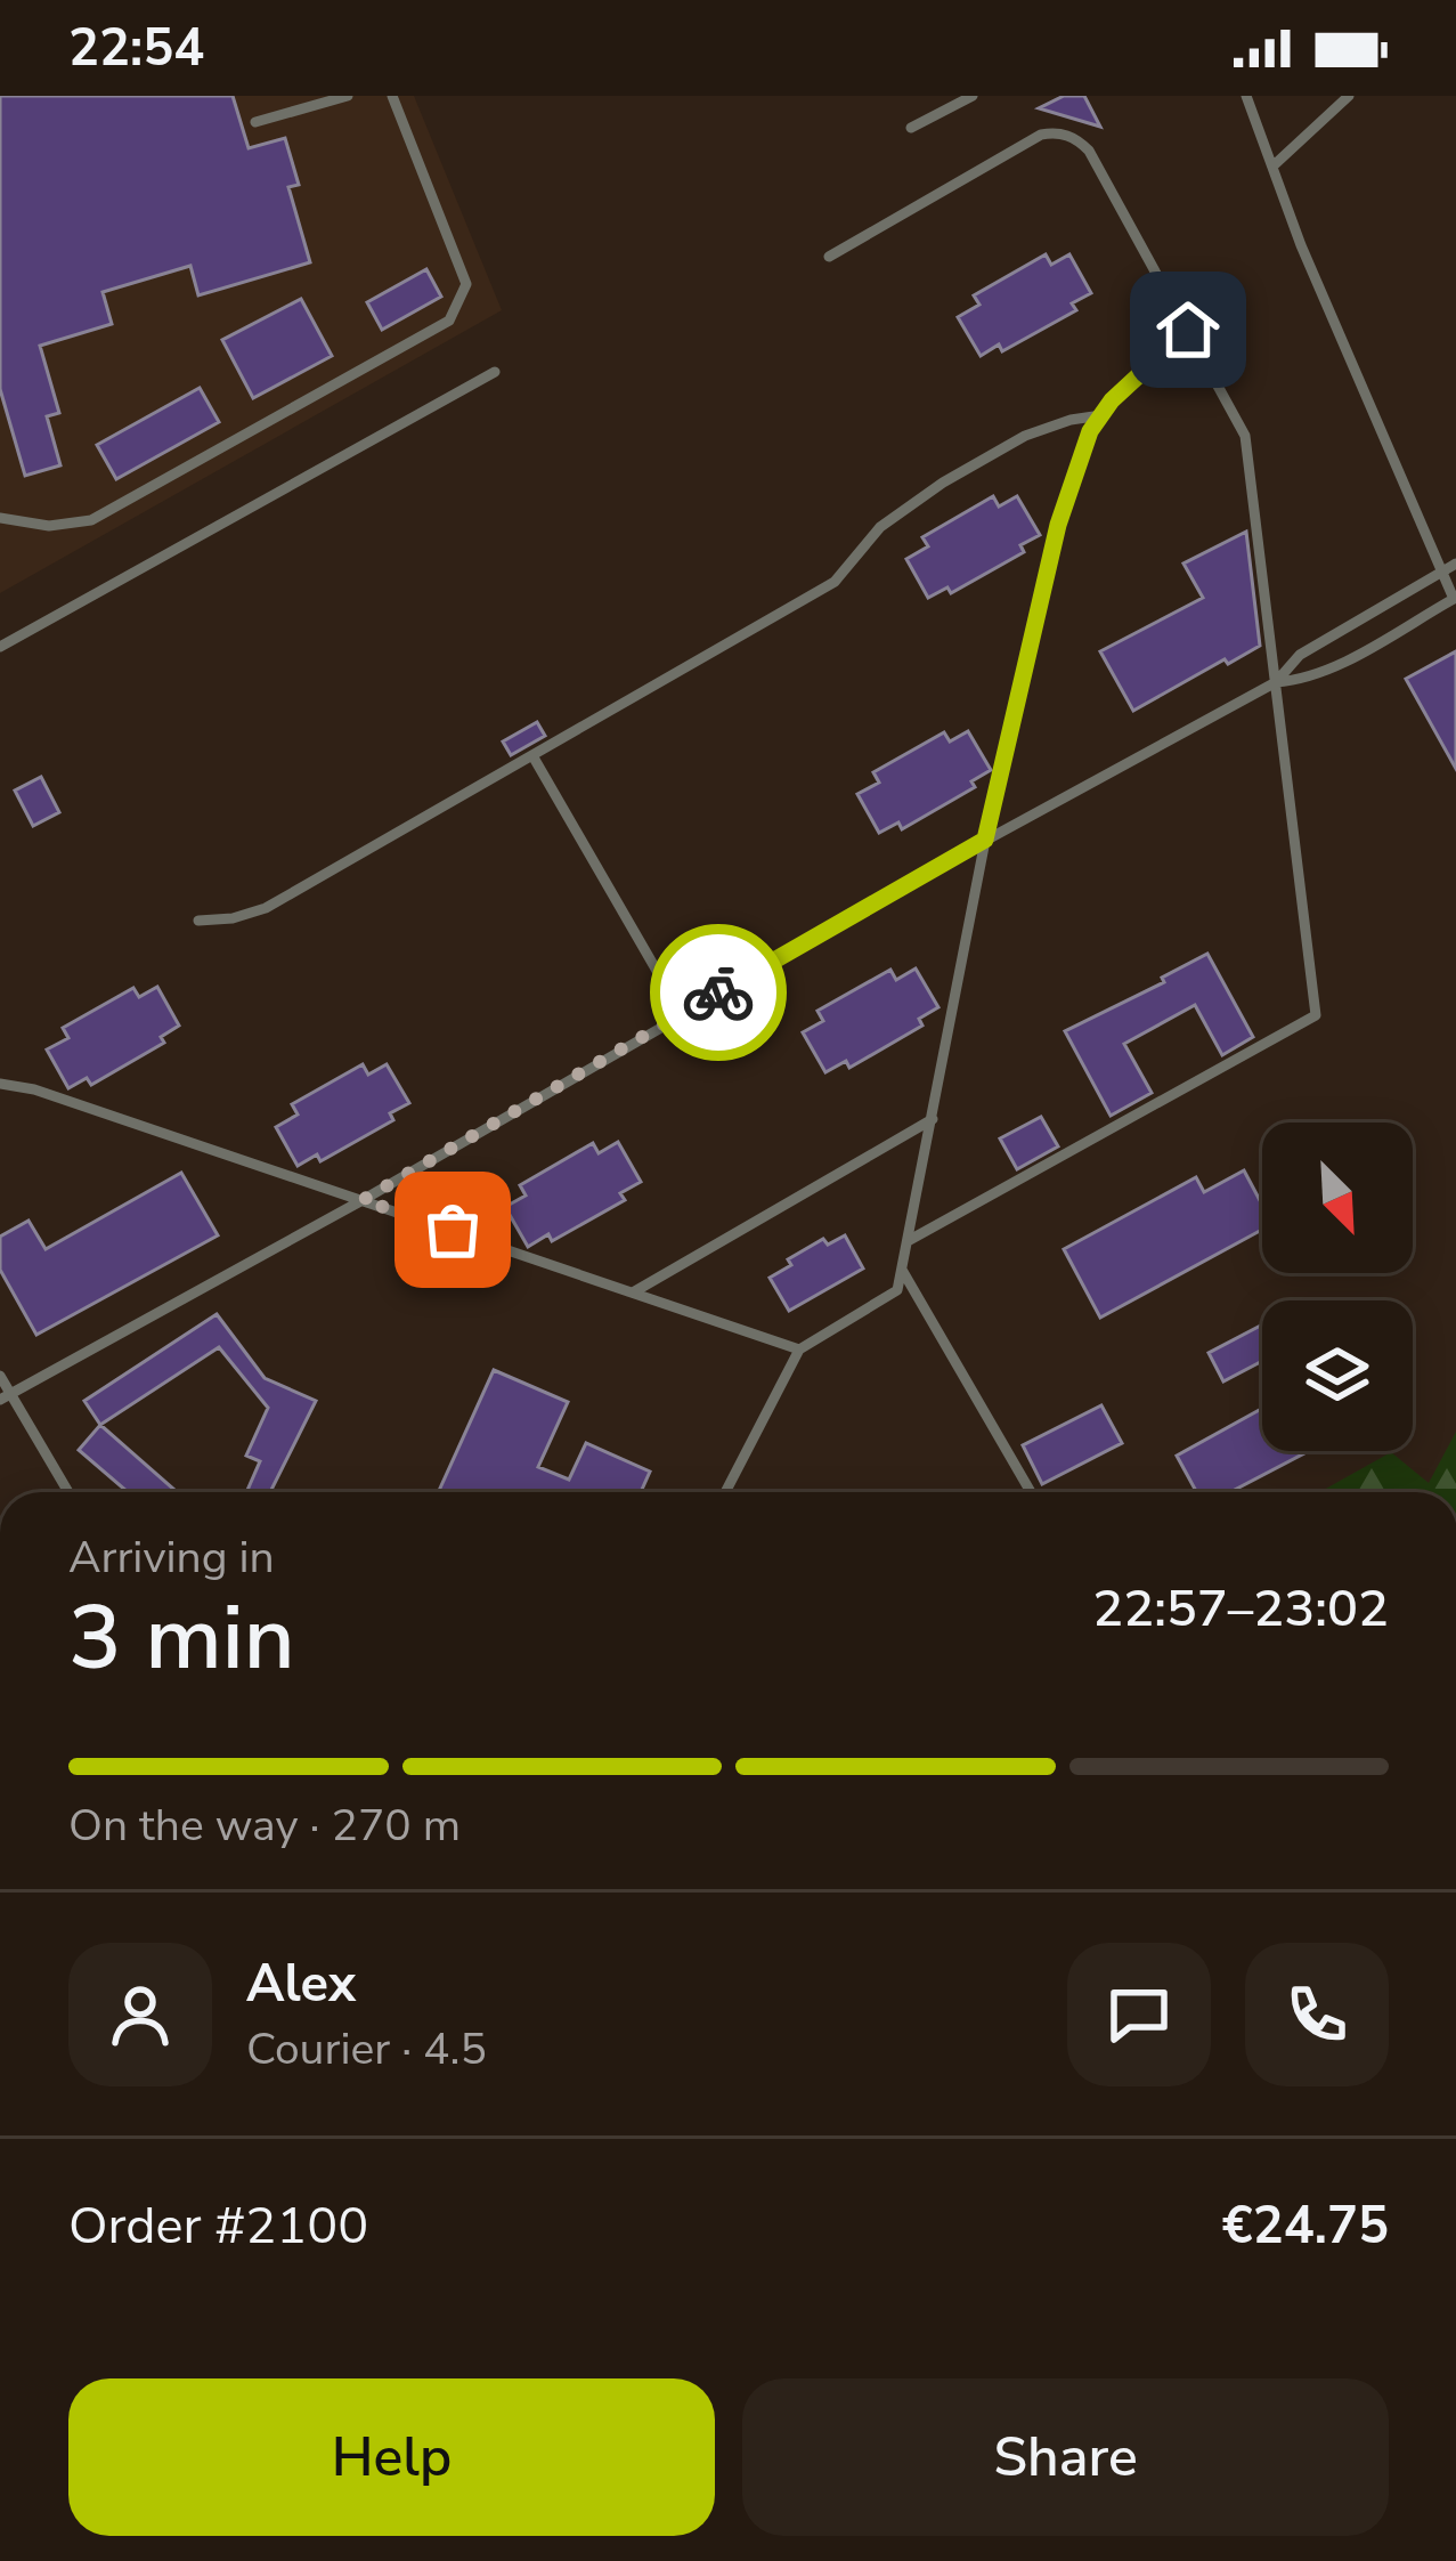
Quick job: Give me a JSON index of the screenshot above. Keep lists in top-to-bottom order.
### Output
{
  "north": "bottom right",
  "page": {
    "status": "22:54",
    "heading": ["3 min", "Arriving in", "22:57–23:02"],
    "panel": [
      "Alex",
      "Courier · 4.5",
      "Order #2100",
      "€24.75"
    ],
    "bar": "On the way · 270 m",
    "buttons": ["Help", "Share"]
  }
}
